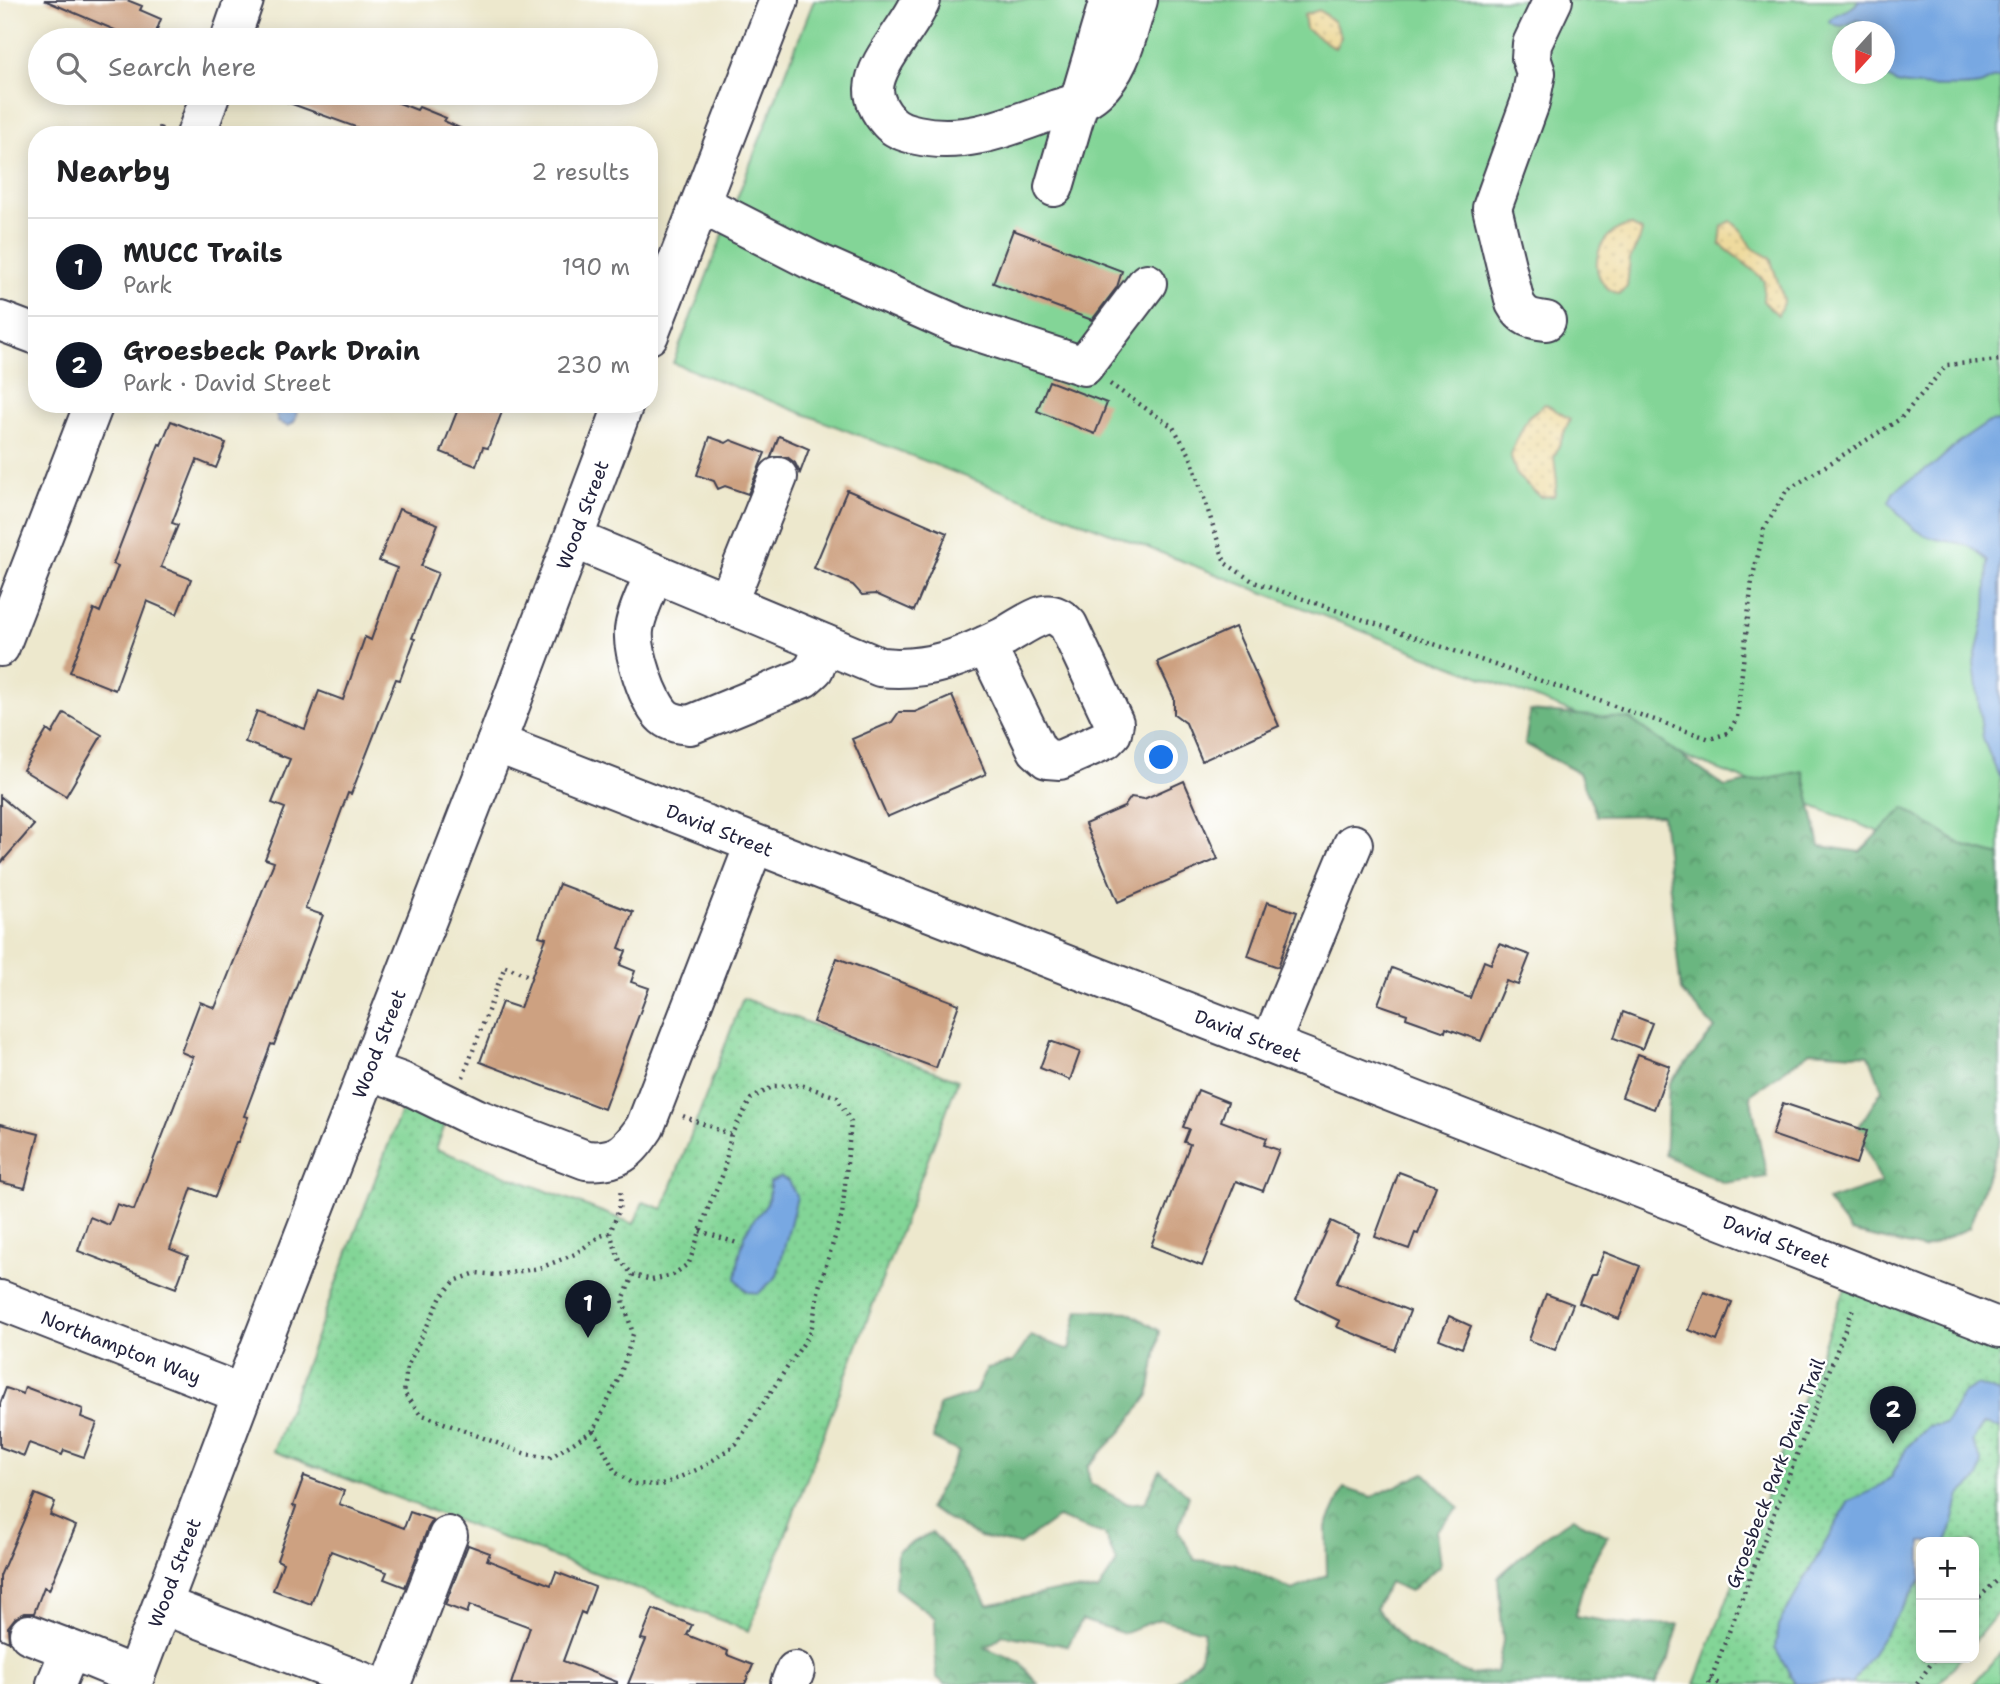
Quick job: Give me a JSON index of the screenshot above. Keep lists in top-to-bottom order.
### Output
{
  "streets": {
    "street": ["Wood Street", "David Street", "Northampton Way"],
    "path": ["Groesbeck Park Drain Trail"]
  },
  "crossings": [
    ["Wood Street", "David Street"],
    ["Wood Street", "Northampton Way"],
    ["David Street", "Groesbeck Park Drain Trail"]
  ],
  "north": "bottom",
  "page": {
    "search": "Search here",
    "heading": ["Nearby", "2 results"],
    "list": [
      {
        "mark": "1",
        "name": "MUCC Trails",
        "note": "Park",
        "value": "190 m"
      },
      {
        "mark": "2",
        "name": "Groesbeck Park Drain",
        "note": "Park · David Street",
        "value": "230 m"
      }
    ],
    "pins": ["1", "2"],
    "map_buttons": ["+", "−"]
  }
}
